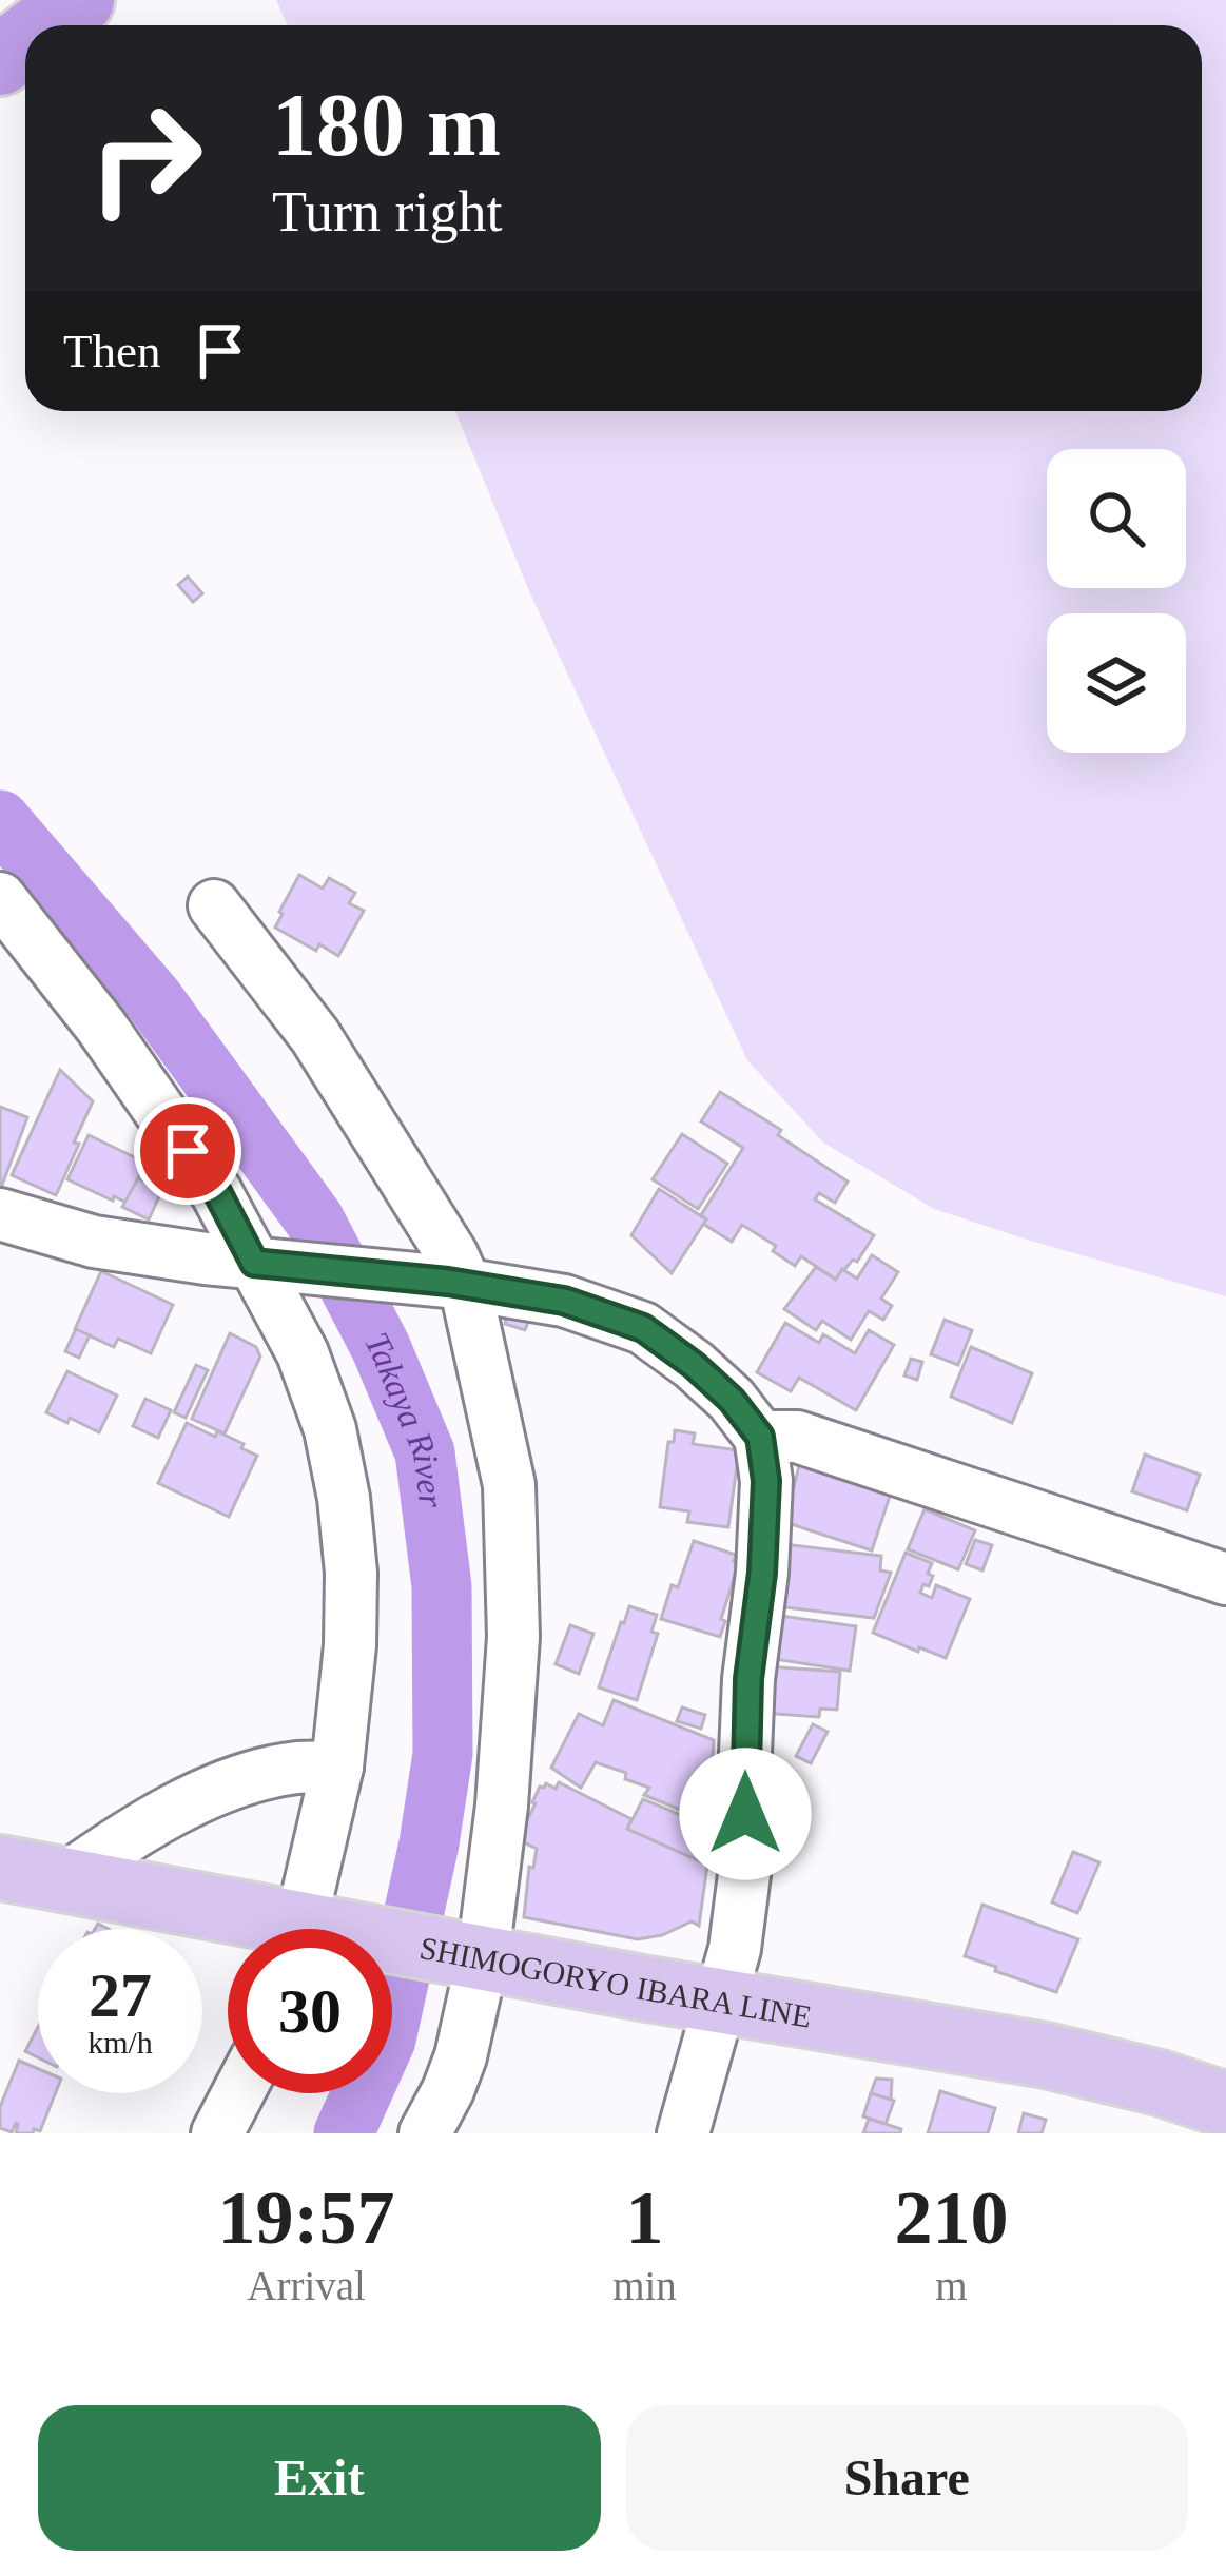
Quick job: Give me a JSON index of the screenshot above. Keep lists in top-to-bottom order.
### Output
{
  "streets": {
    "main road": ["SHIMOGORYO IBARA LINE"]
  },
  "water": ["Takaya River"],
  "page": {
    "turn": ["180 m", "Turn right"],
    "then": "Then",
    "speed": "27 km/h",
    "limit": "30",
    "eta": [
      "19:57",
      "Arrival",
      "1",
      "min",
      "210",
      "m"
    ],
    "buttons": ["Exit", "Share"]
  }
}
